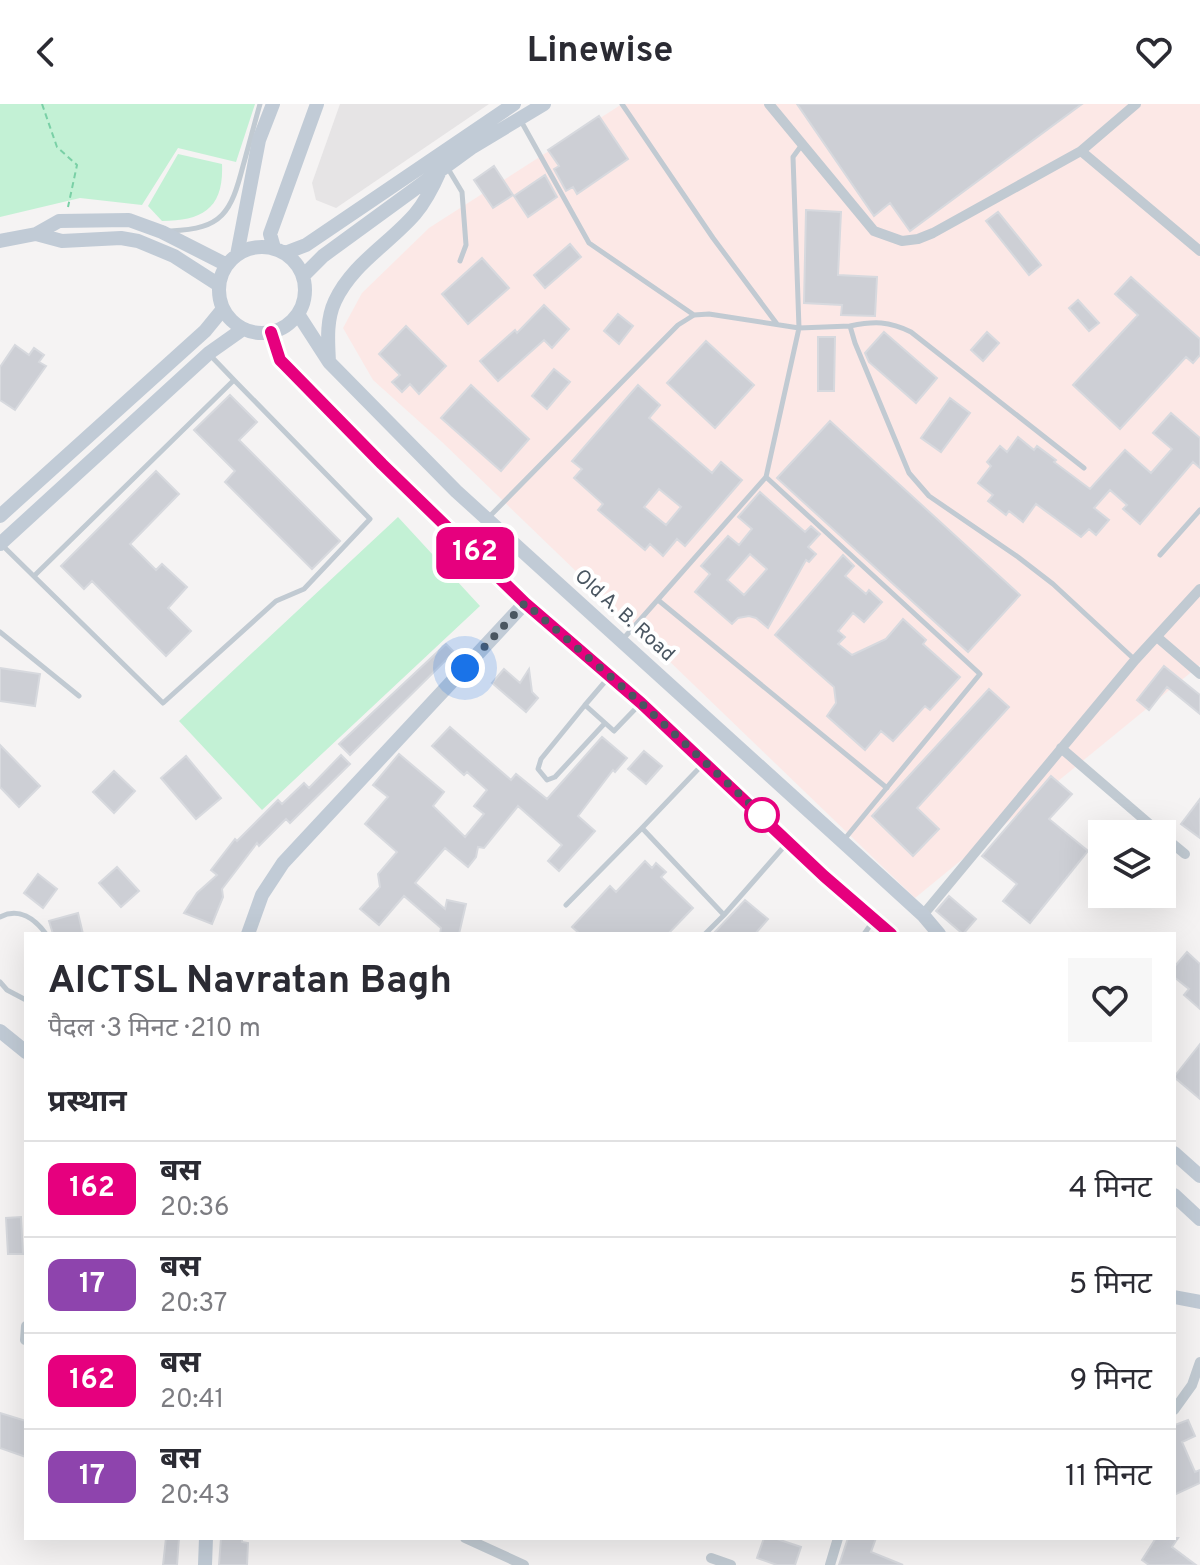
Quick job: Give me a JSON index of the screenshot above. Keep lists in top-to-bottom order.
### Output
{
  "streets": {
    "main road": ["Old A. B. Road"]
  },
  "lines": ["bus line 162"],
  "page": {
    "header": "Linewise",
    "on_map": "162",
    "heading": [
      ["AICTSL Navratan Bagh", "पैदल · 3 मिनट · 210 m"],
      "प्रस्थान"
    ],
    "list": [
      {
        "mark": "162",
        "name": "बस",
        "note": "20:36",
        "value": "4 मिनट"
      },
      {
        "mark": "17",
        "name": "बस",
        "note": "20:37",
        "value": "5 मिनट"
      },
      {
        "mark": "162",
        "name": "बस",
        "note": "20:41",
        "value": "9 मिनट"
      },
      {
        "mark": "17",
        "name": "बस",
        "note": "20:43",
        "value": "11 मिनट"
      }
    ]
  }
}
